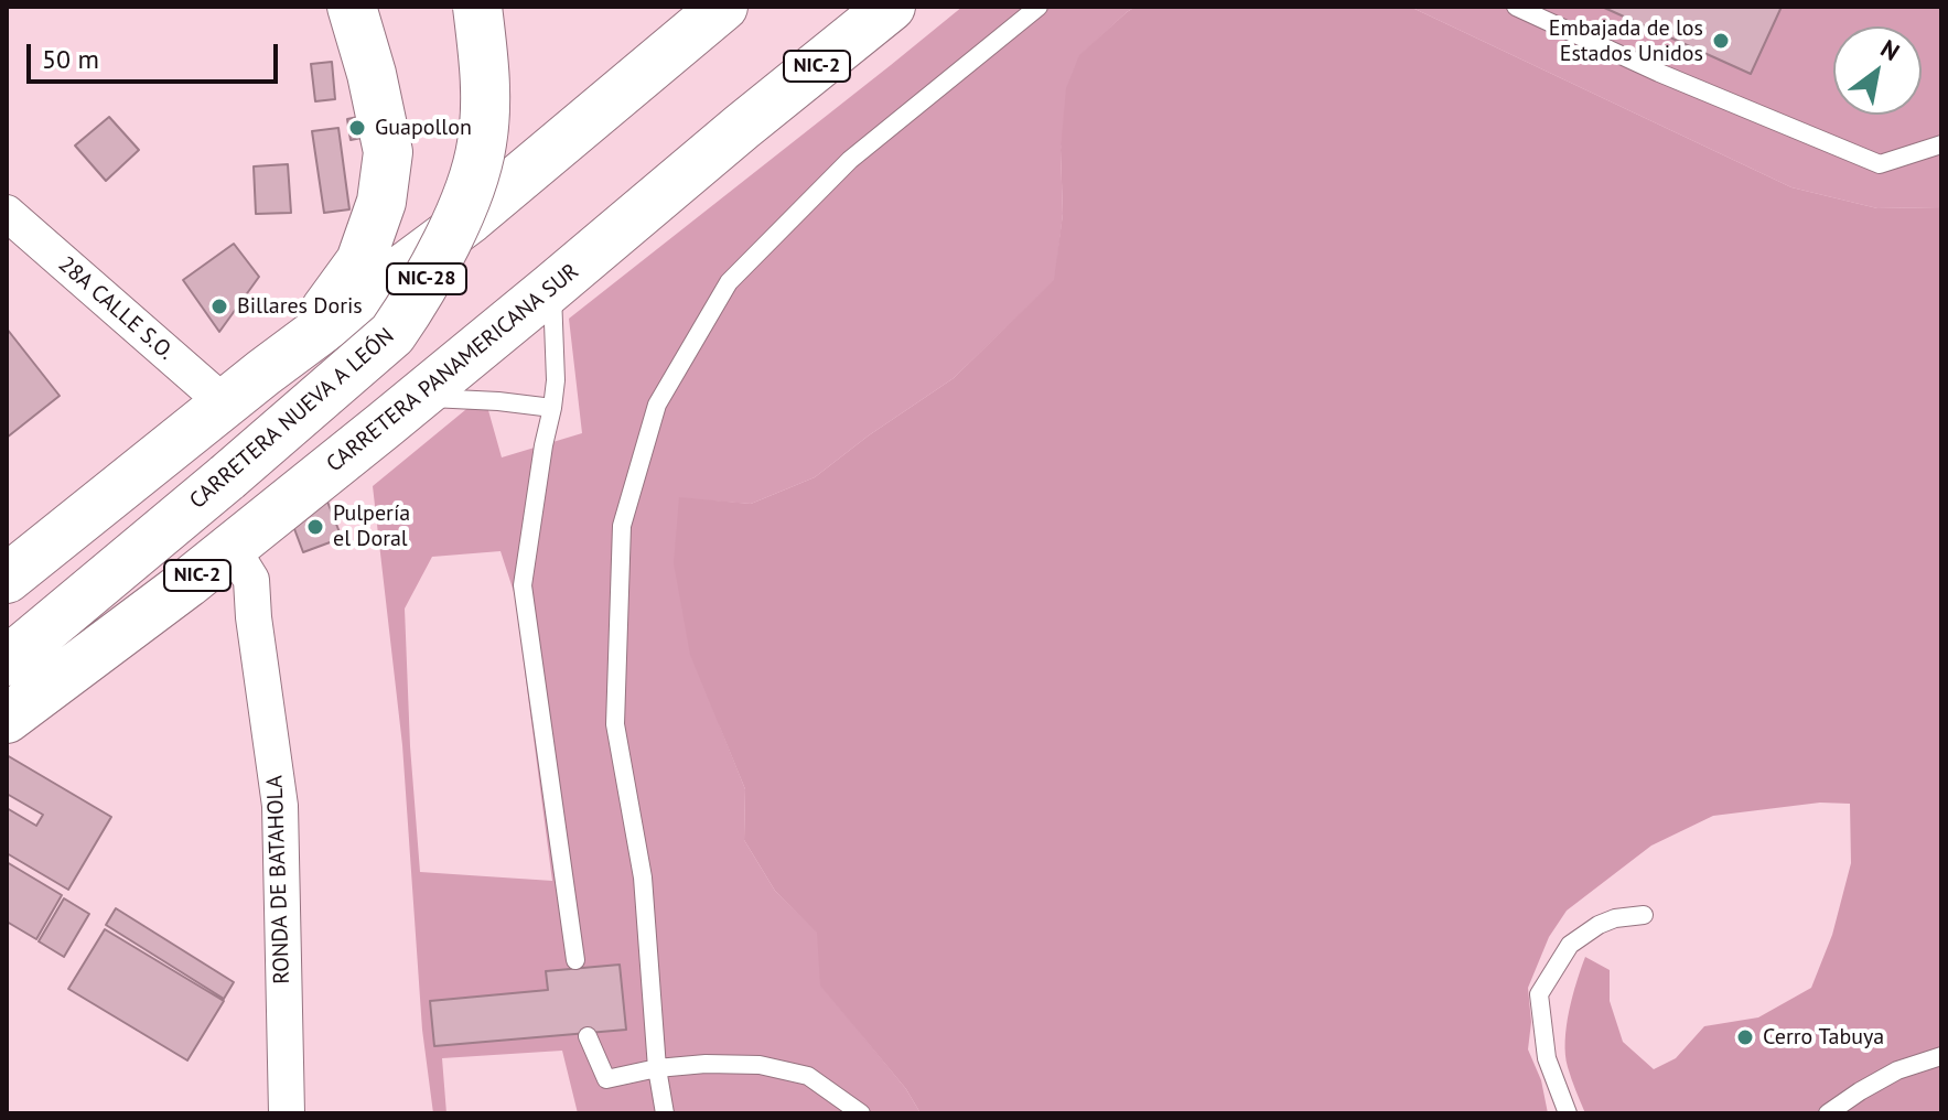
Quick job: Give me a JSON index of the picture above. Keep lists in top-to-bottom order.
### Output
{
  "streets": {
    "highway": [
      "NIC-2",
      "NIC-28",
      "CARRETERA PANAMERICANA SUR",
      "CARRETERA NUEVA A LEÓN"
    ],
    "street": ["28A CALLE S.O.", "RONDA DE BATAHOLA"]
  },
  "crossings": [
    ["CARRETERA PANAMERICANA SUR", "RONDA DE BATAHOLA"]
  ],
  "places": [
    "Embajada de los Estados Unidos",
    "Guapollon",
    "Billares Doris",
    "Pulpería el Doral",
    "Cerro Tabuya"
  ],
  "scale_bar": "50 m",
  "north": "top right"
}
